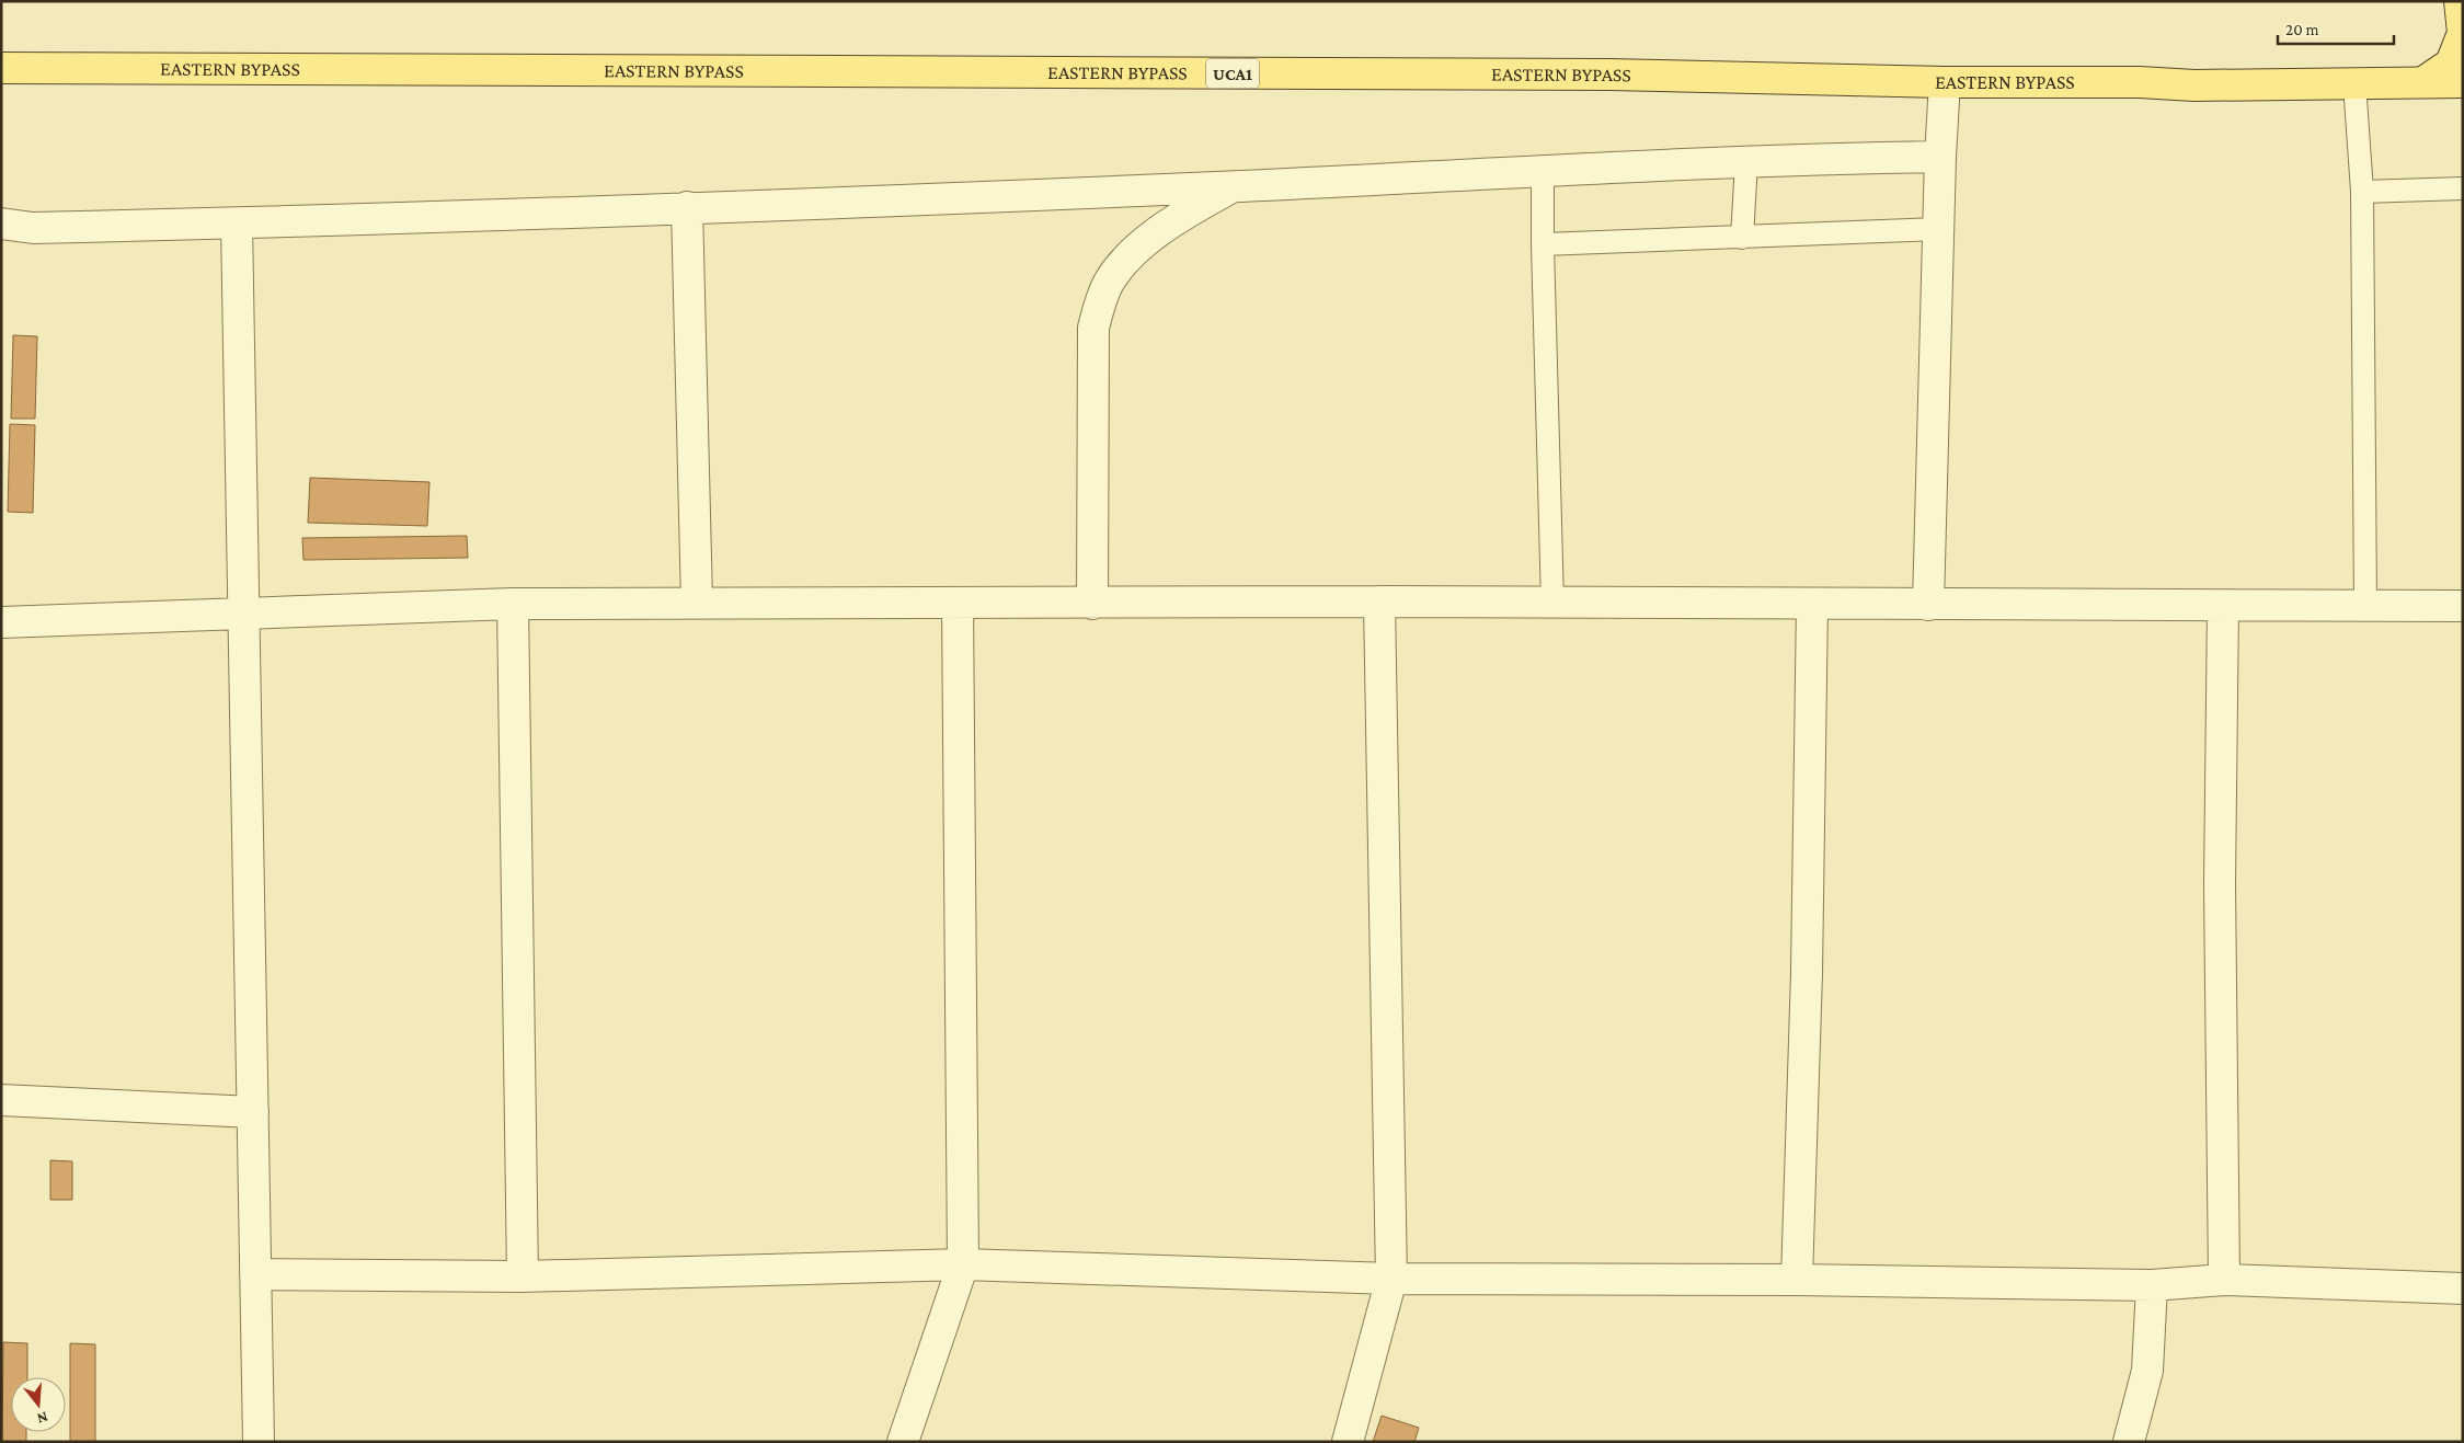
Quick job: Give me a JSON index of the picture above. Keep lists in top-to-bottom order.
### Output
{
  "streets": {
    "main road": ["EASTERN BYPASS", "UCA1"]
  },
  "scale_bar": "20 m",
  "north": "bottom"
}
